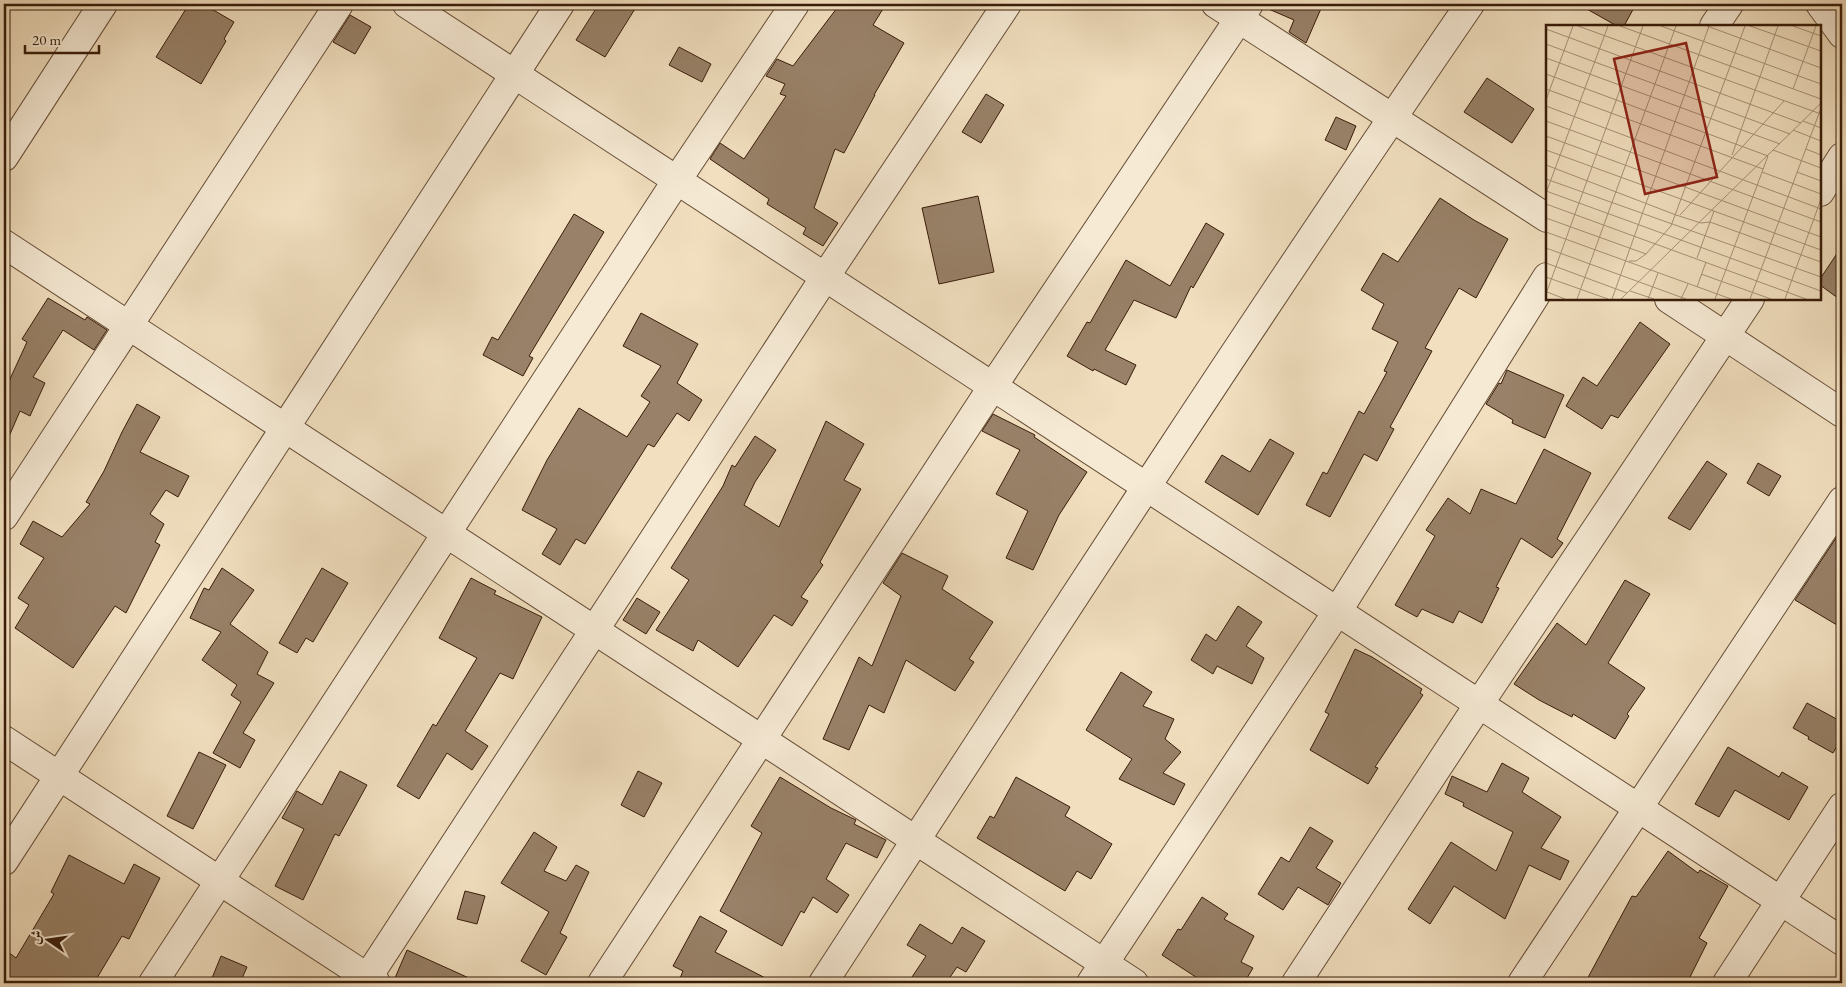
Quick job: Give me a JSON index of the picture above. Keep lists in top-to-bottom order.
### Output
{
  "scale_bar": "20 m",
  "north": "left"
}
